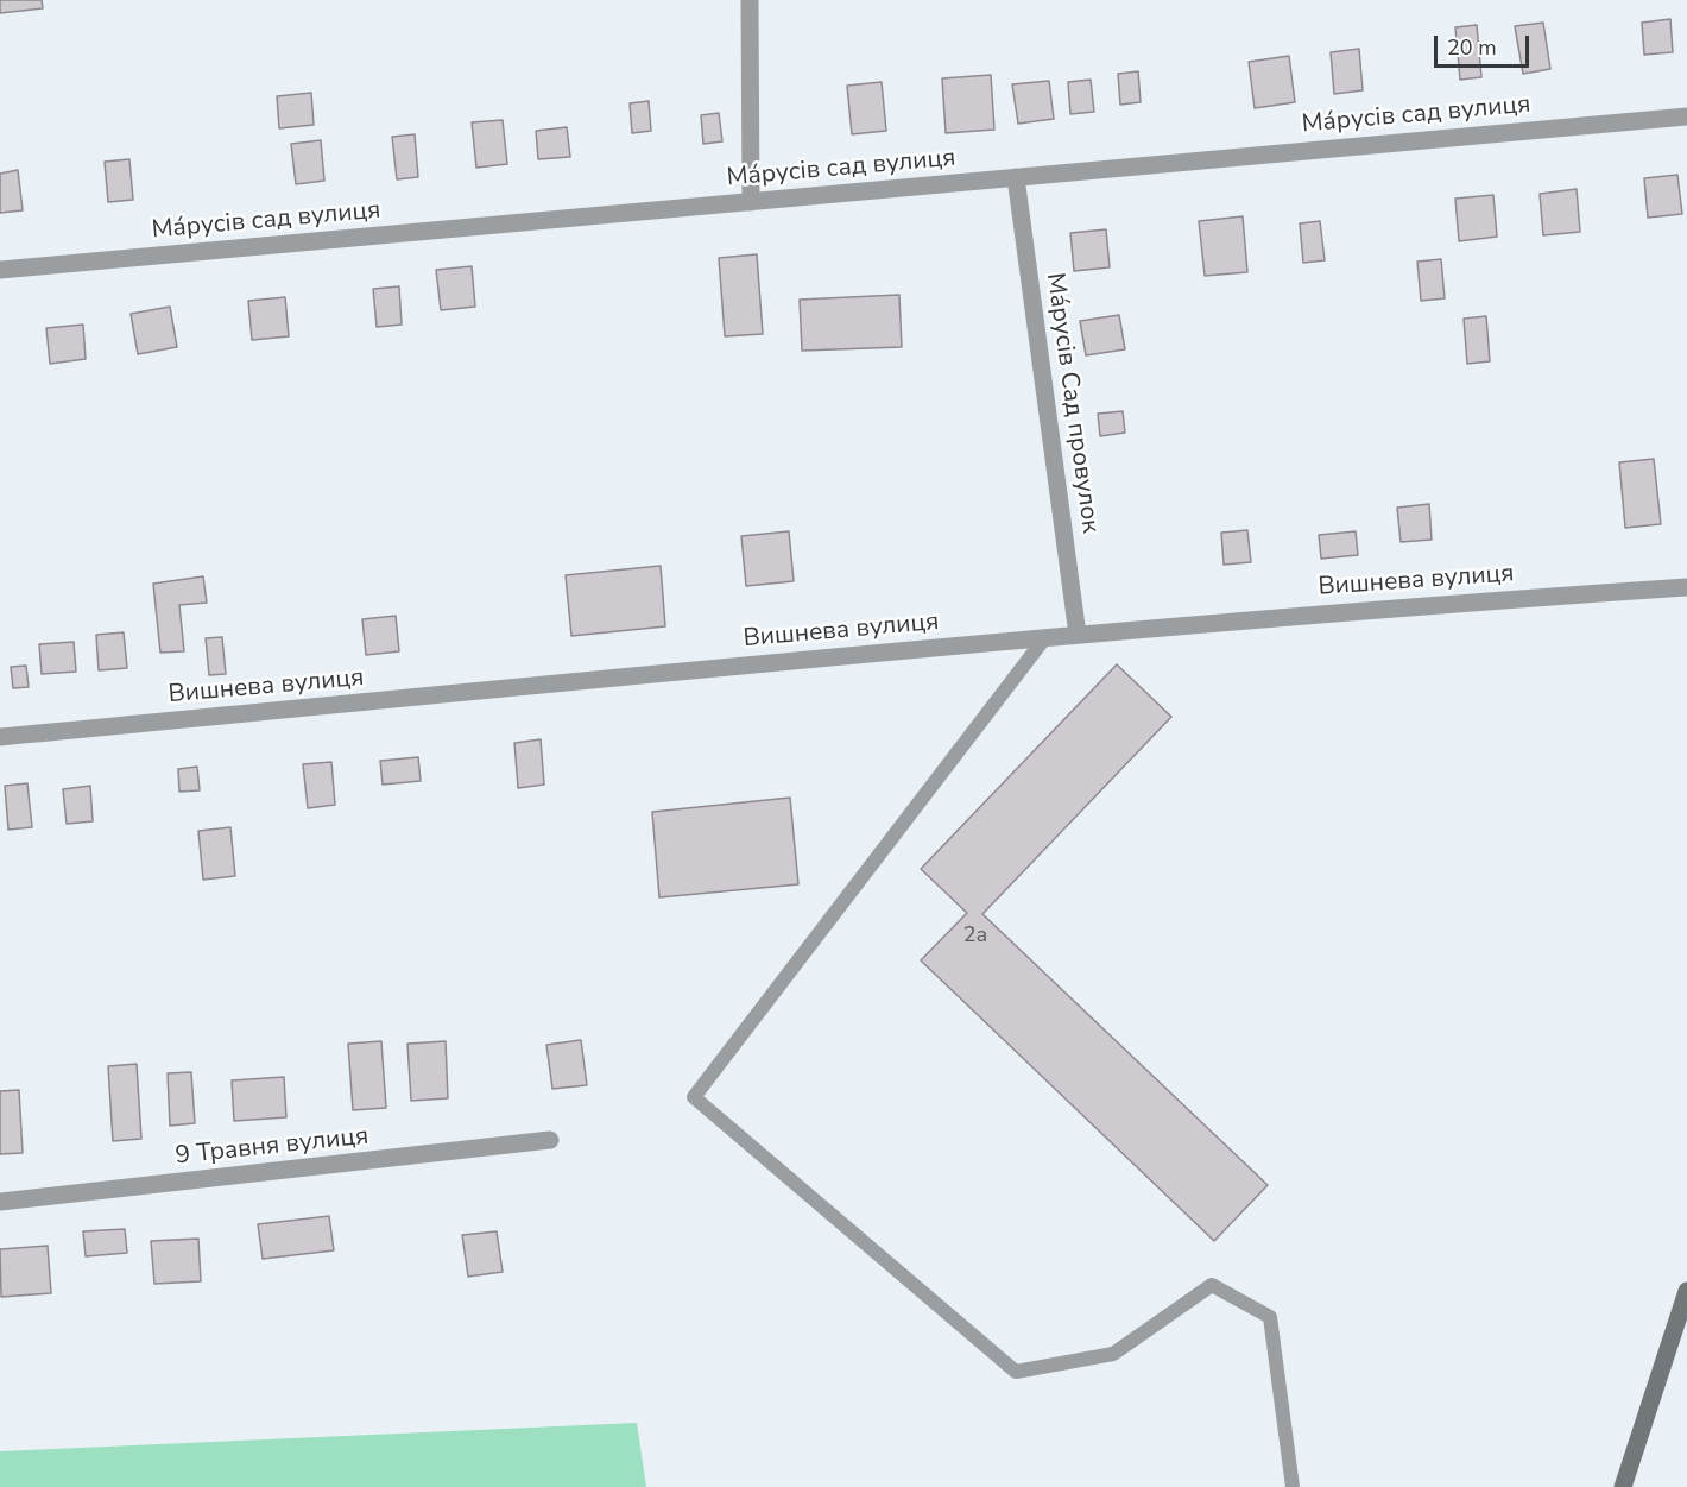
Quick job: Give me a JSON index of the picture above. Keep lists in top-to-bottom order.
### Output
{
  "streets": {
    "street": [
      "Мáрусів сад вулиця",
      "Мáрусів Сад провулок",
      "Вишнева вулиця",
      "9 Травня вулиця"
    ]
  },
  "crossings": [
    ["Мáрусів сад вулиця", "Мáрусів Сад провулок"],
    ["Мáрусів Сад провулок", "Вишнева вулиця"]
  ],
  "house_numbers": ["2а"],
  "scale_bar": "20 m"
}
